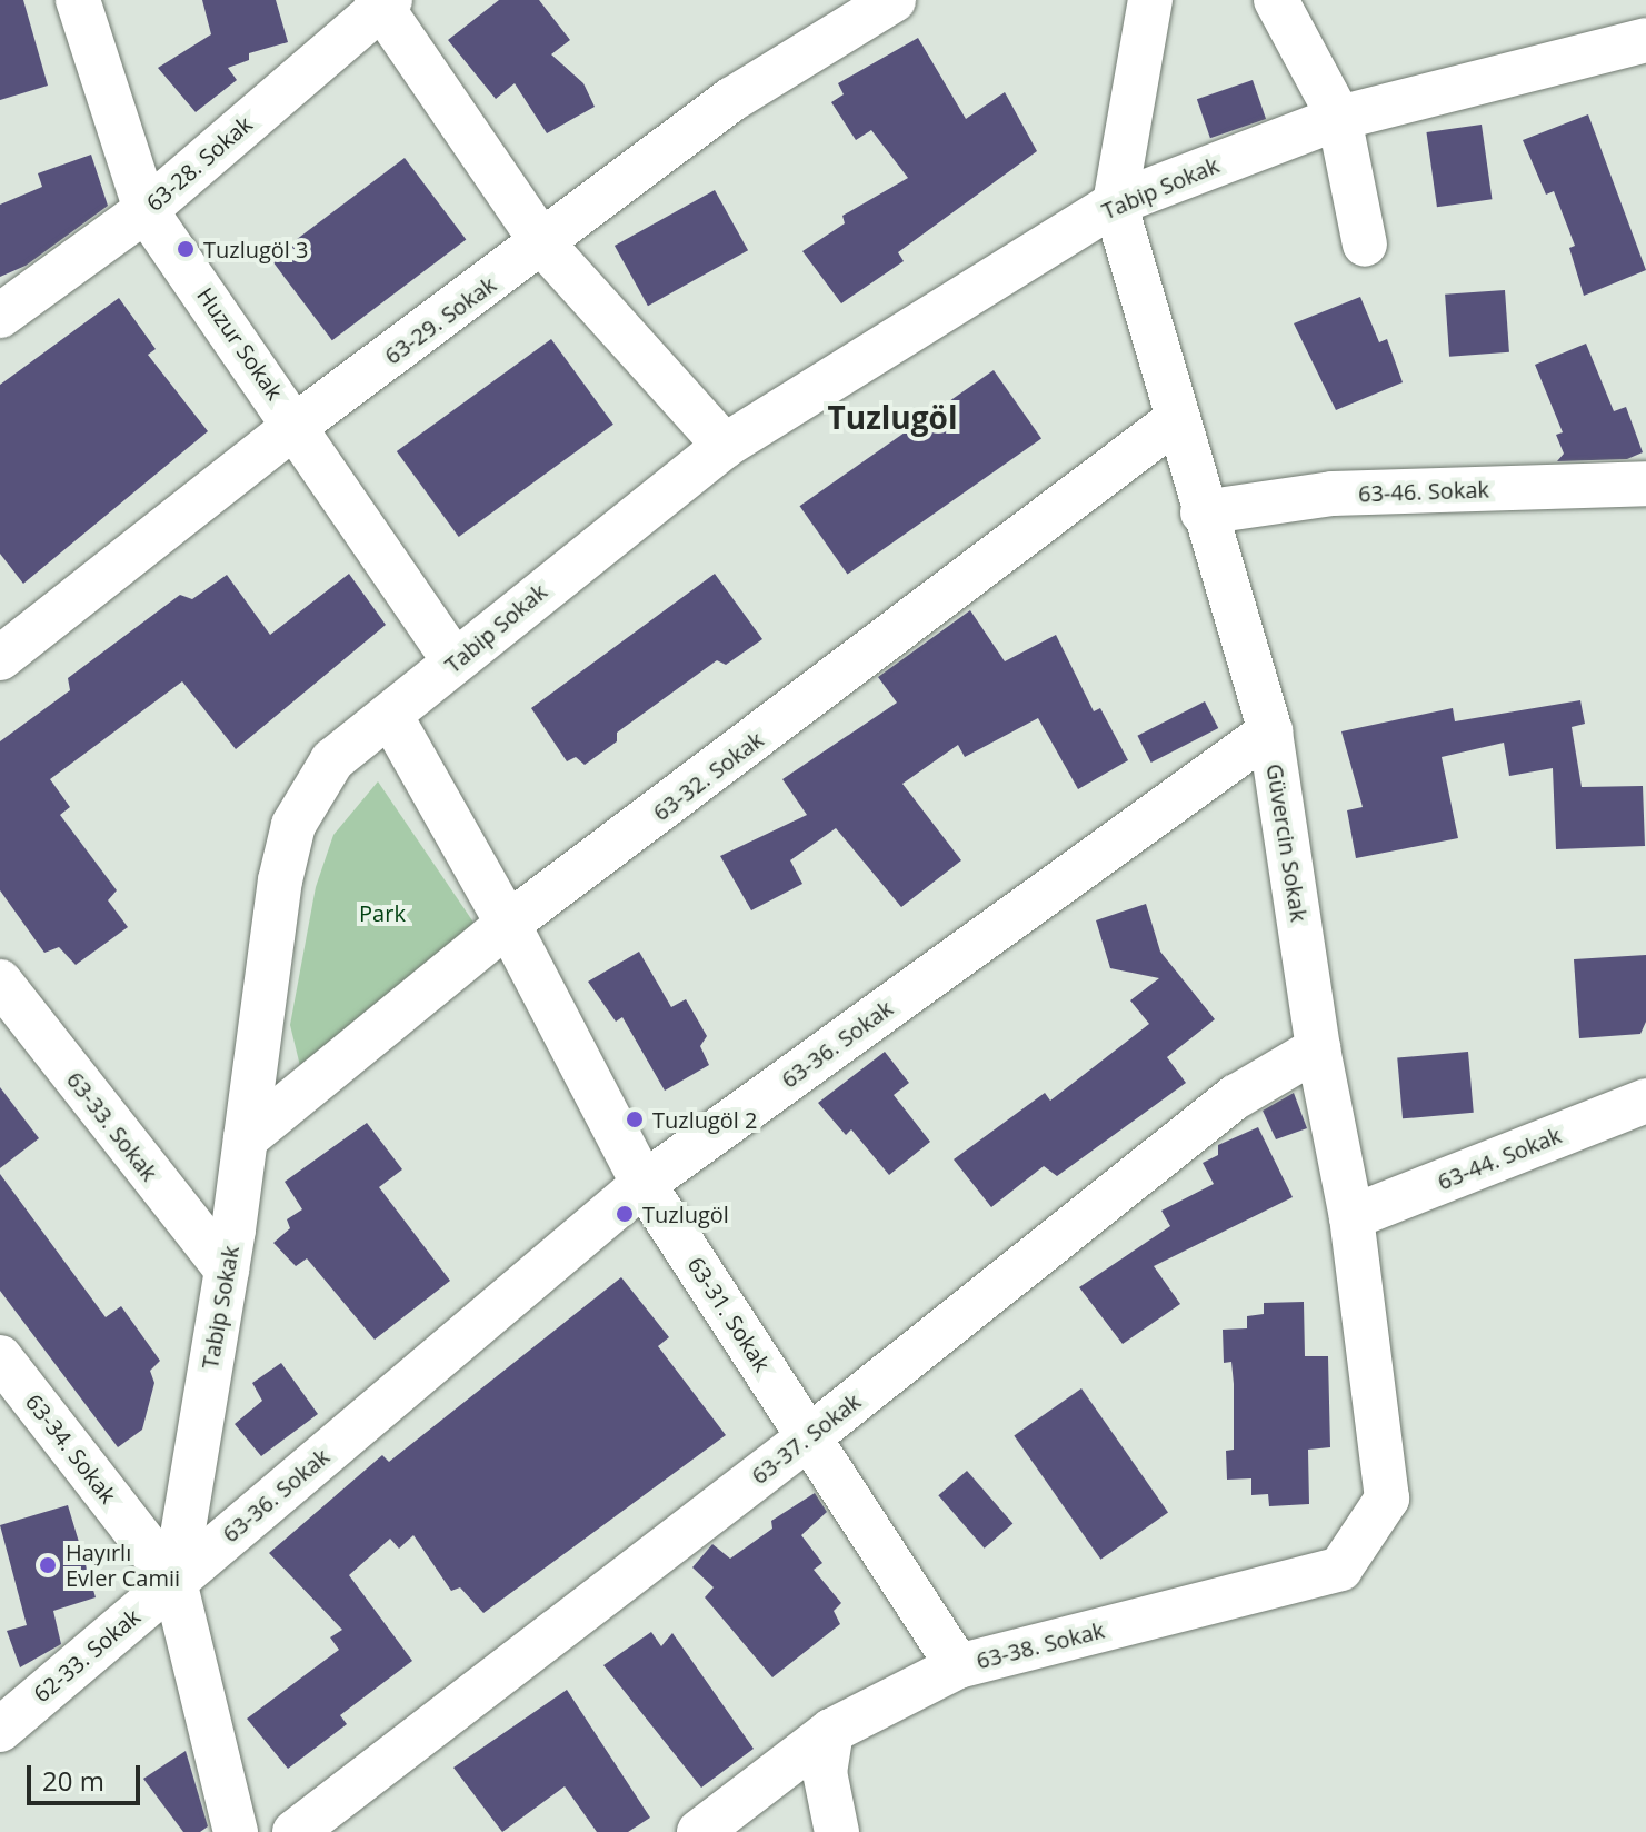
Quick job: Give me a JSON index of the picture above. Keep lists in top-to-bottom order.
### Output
{
  "streets": {
    "street": [
      "63-28. Sokak",
      "Tabip Sokak",
      "63-29. Sokak",
      "Huzur Sokak",
      "63-46. Sokak",
      "63-32. Sokak",
      "Güvercin Sokak",
      "63-36. Sokak",
      "63-33. Sokak",
      "63-44. Sokak",
      "63-31. Sokak",
      "63-37. Sokak",
      "63-34. Sokak",
      "63-38. Sokak",
      "62-33. Sokak"
    ]
  },
  "crossings": [
    ["63-28. Sokak", "Huzur Sokak"],
    ["Tabip Sokak", "Huzur Sokak"],
    ["Tabip Sokak", "63-32. Sokak"],
    ["Tabip Sokak", "Güvercin Sokak"],
    ["Tabip Sokak", "63-36. Sokak"],
    ["Tabip Sokak", "63-33. Sokak"],
    ["Tabip Sokak", "63-31. Sokak"],
    ["Tabip Sokak", "63-34. Sokak"],
    ["Tabip Sokak", "62-33. Sokak"],
    ["63-29. Sokak", "Huzur Sokak"],
    ["63-46. Sokak", "Güvercin Sokak"],
    ["63-32. Sokak", "Güvercin Sokak"],
    ["63-32. Sokak", "63-31. Sokak"],
    ["Güvercin Sokak", "63-36. Sokak"],
    ["Güvercin Sokak", "63-44. Sokak"],
    ["Güvercin Sokak", "63-37. Sokak"],
    ["Güvercin Sokak", "63-38. Sokak"],
    ["63-36. Sokak", "63-31. Sokak"],
    ["63-36. Sokak", "63-34. Sokak"],
    ["63-36. Sokak", "62-33. Sokak"],
    ["63-31. Sokak", "63-37. Sokak"],
    ["63-31. Sokak", "63-38. Sokak"],
    ["63-34. Sokak", "62-33. Sokak"]
  ],
  "districts": ["Tuzlugöl"],
  "parks": ["Park"],
  "places": [
    "Tuzlugöl 3",
    "Tuzlugöl 2",
    "Tuzlugöl",
    "Hayırlı Evler Camii"
  ],
  "scale_bar": "20 m"
}
